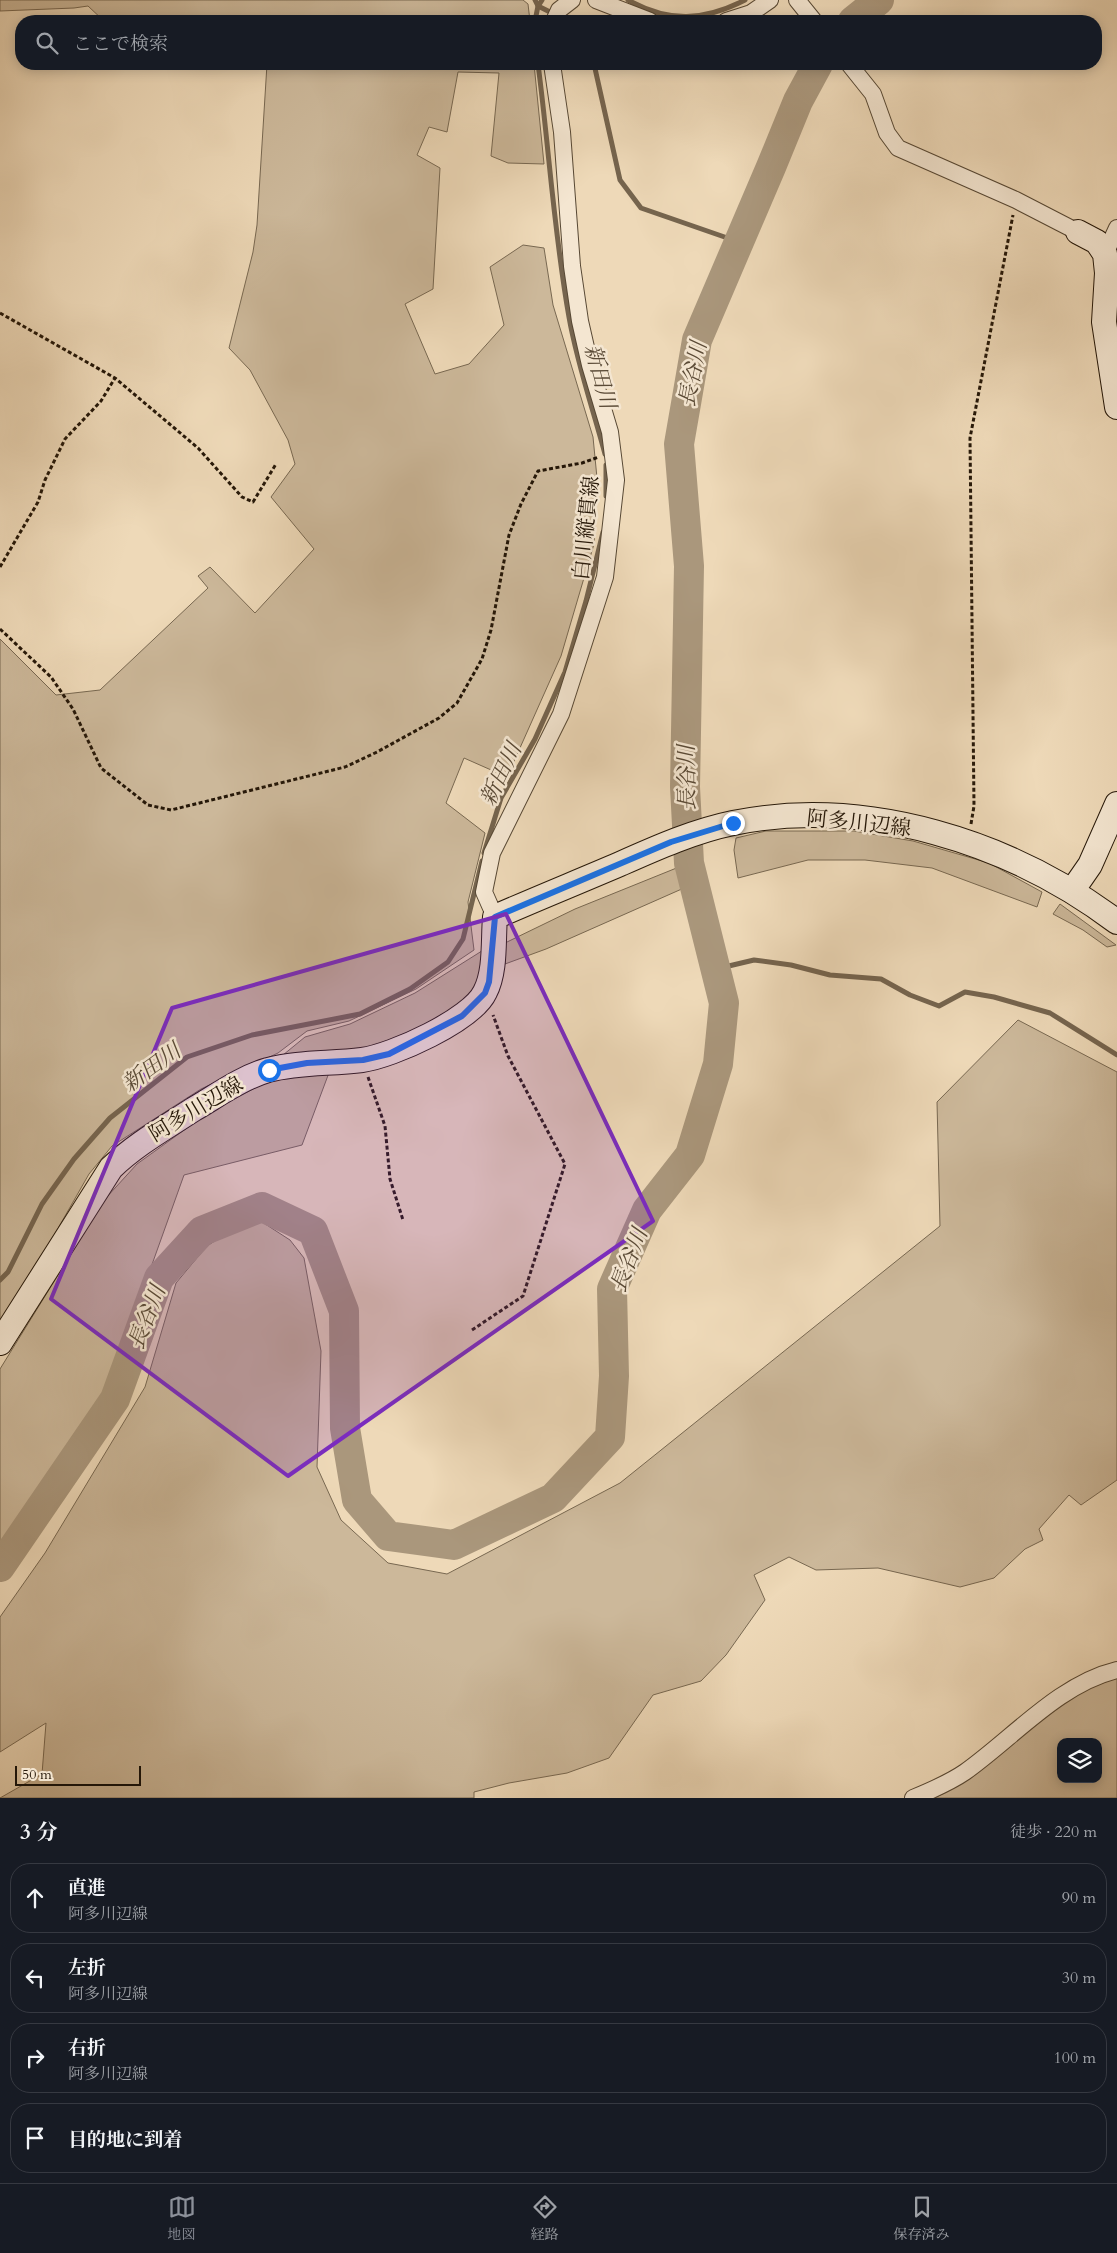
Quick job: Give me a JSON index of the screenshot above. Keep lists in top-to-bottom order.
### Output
{
  "streets": {
    "main road": ["阿多川辺線"],
    "street": ["白川縦貫線"]
  },
  "crossings": [
    ["白川縦貫線", "阿多川辺線"]
  ],
  "water": ["長谷川", "新田川"],
  "scale_bar": "50 m",
  "page": {
    "search": "ここで検索",
    "scale": "50 m",
    "heading": ["3 分", "徒歩 · 220 m"],
    "list": [
      ["直進", "阿多川辺線", "90 m"],
      ["左折", "阿多川辺線", "30 m"],
      ["右折", "阿多川辺線", "100 m"],
      "目的地に到着"
    ],
    "nav": ["地図", "経路", "保存済み"]
  }
}
